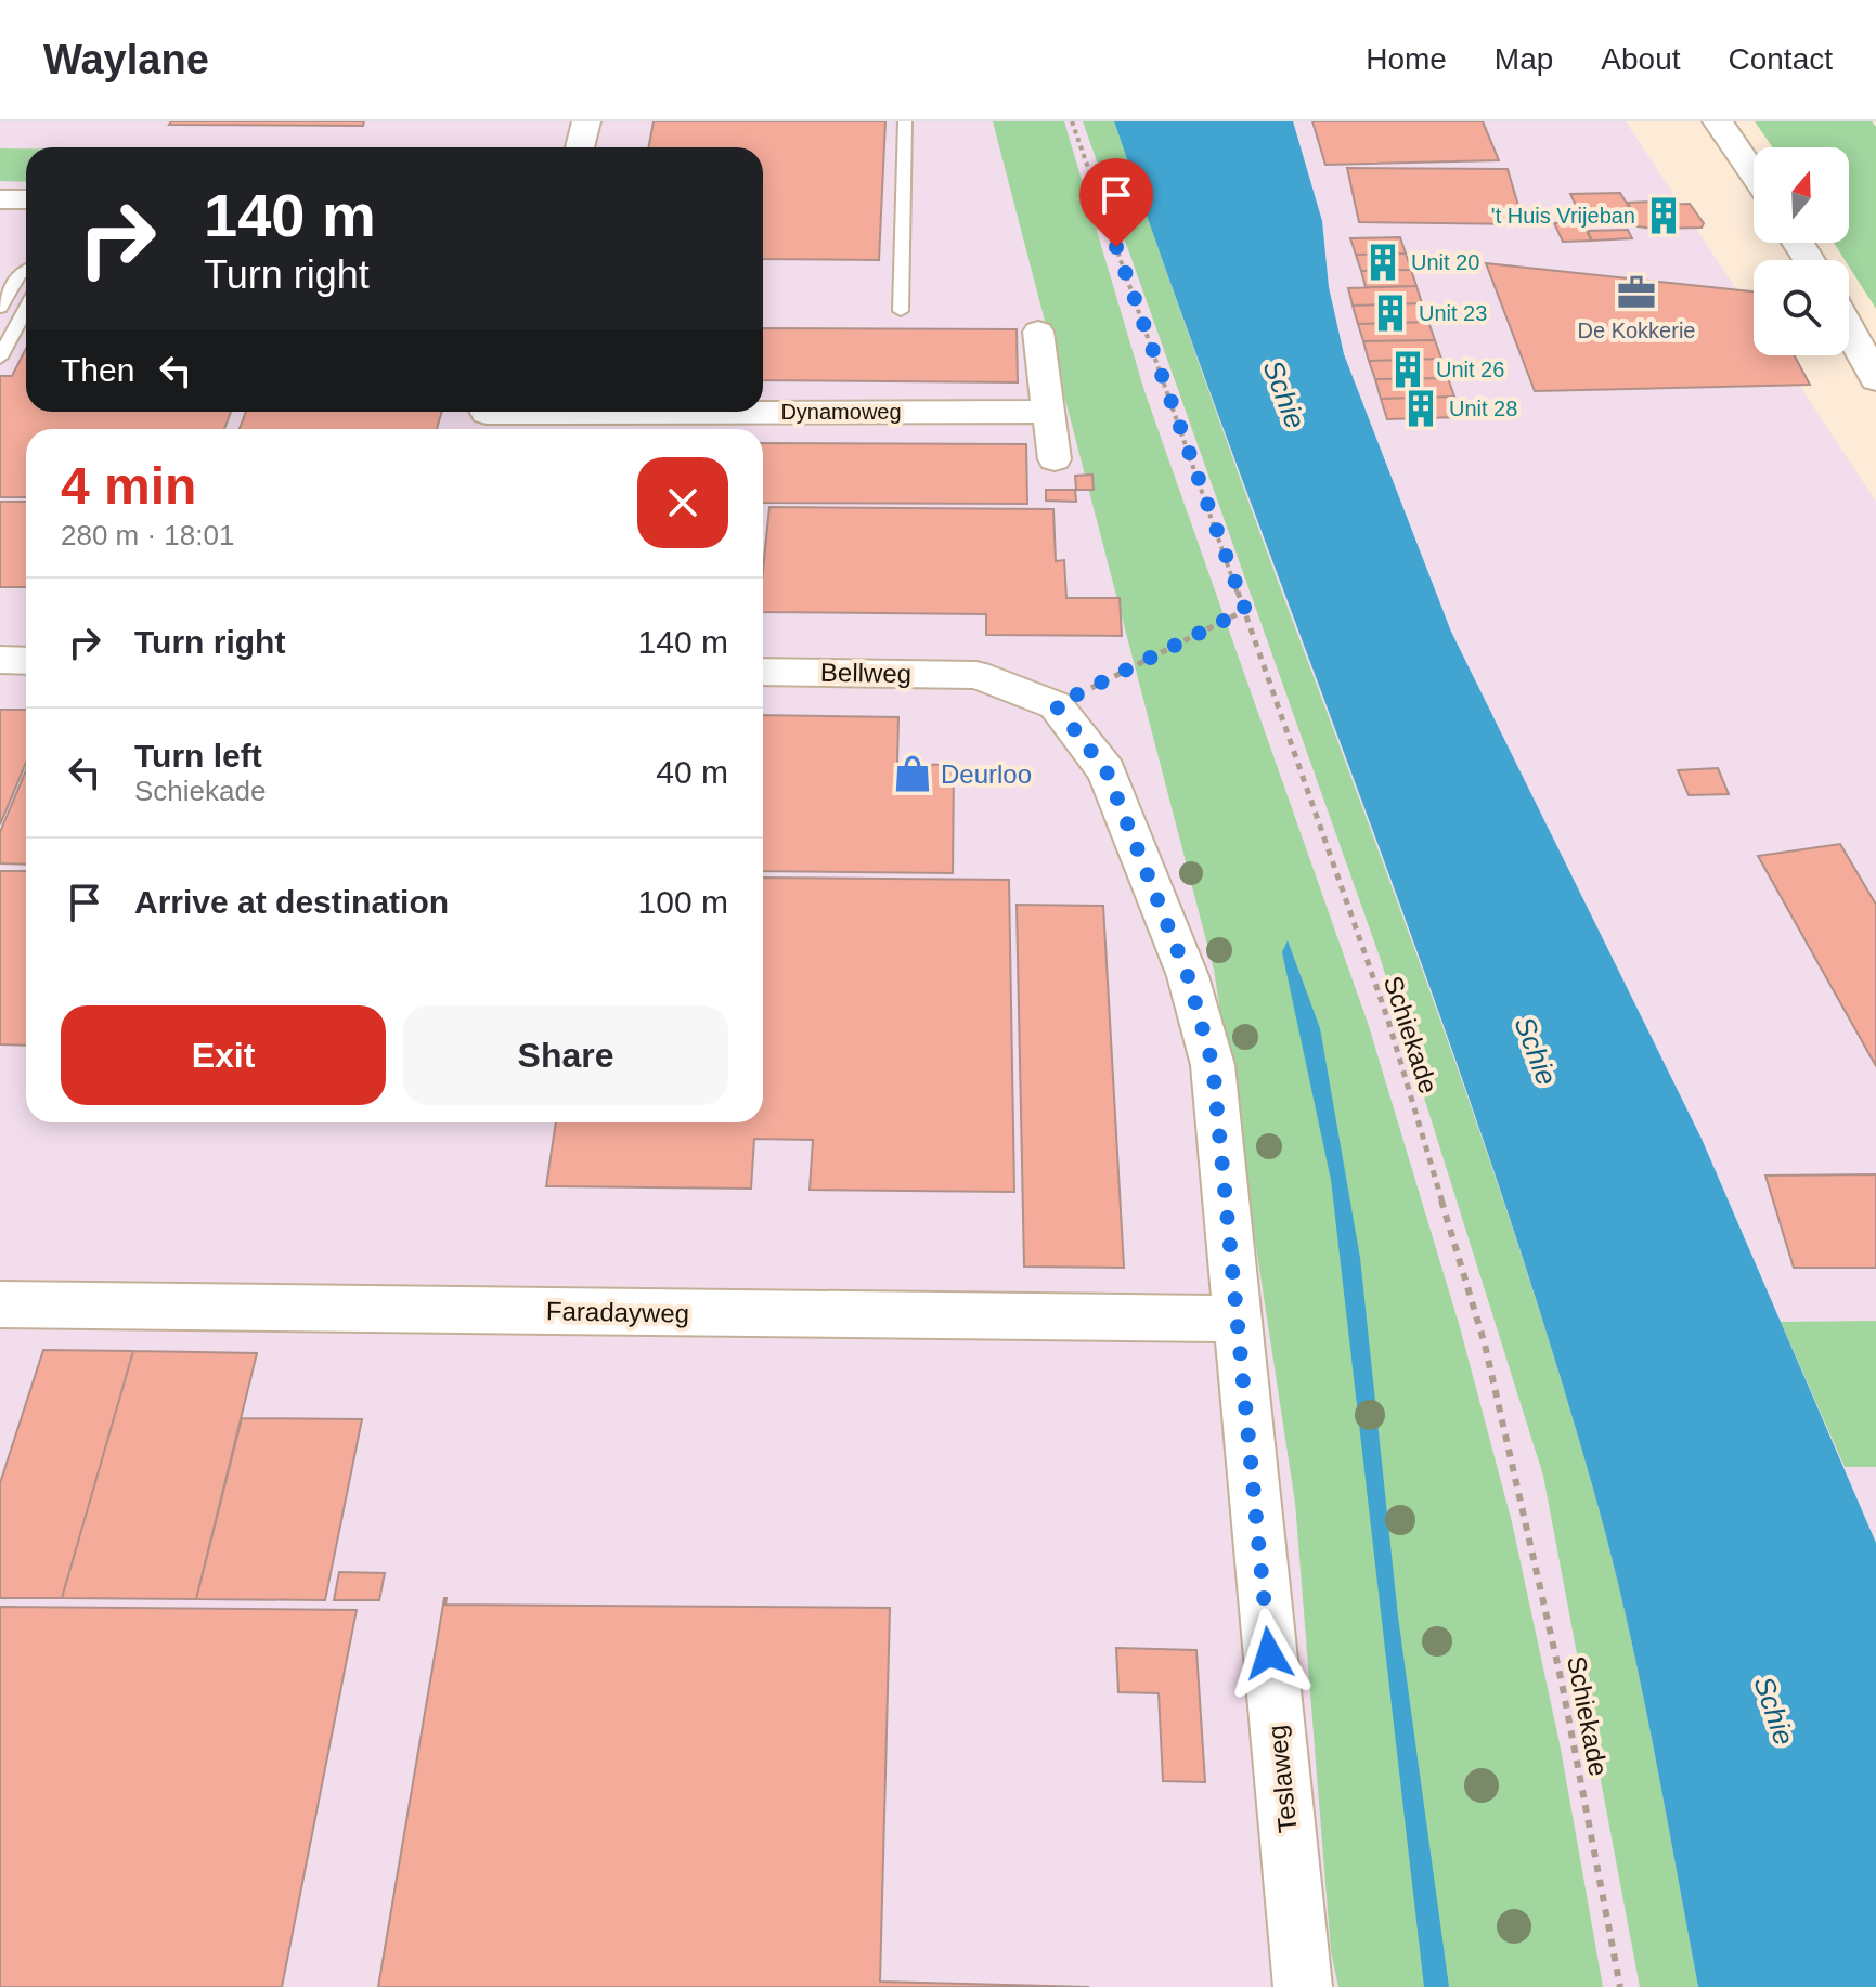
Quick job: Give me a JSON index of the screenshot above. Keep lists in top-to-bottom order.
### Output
{
  "streets": {
    "street": [
      "Dynamoweg",
      "Bellweg",
      "Faradayweg",
      "Teslaweg"
    ],
    "path": ["Schiekade"]
  },
  "crossings": [
    ["Bellweg", "Teslaweg"],
    ["Faradayweg", "Teslaweg"]
  ],
  "water": ["Schie"],
  "places": {
    "building": [
      "'t Huis Vrijeban",
      "Unit 20",
      "Unit 23",
      "Unit 26",
      "Unit 28"
    ],
    "office": ["De Kokkerie"],
    "shop": ["Deurloo"]
  },
  "north": "top",
  "page": {
    "header": "Waylane",
    "nav": [
      "Home",
      "Map",
      "About",
      "Contact"
    ],
    "turn": ["140 m", "Turn right"],
    "then": "Then",
    "heading": ["4 min", "280 m · 18:01"],
    "list": [
      {
        "name": "Turn right",
        "value": "140 m"
      },
      {
        "name": "Turn left",
        "note": "Schiekade",
        "value": "40 m"
      },
      {
        "name": "Arrive at destination",
        "value": "100 m"
      }
    ],
    "buttons": ["Exit", "Share"]
  }
}
